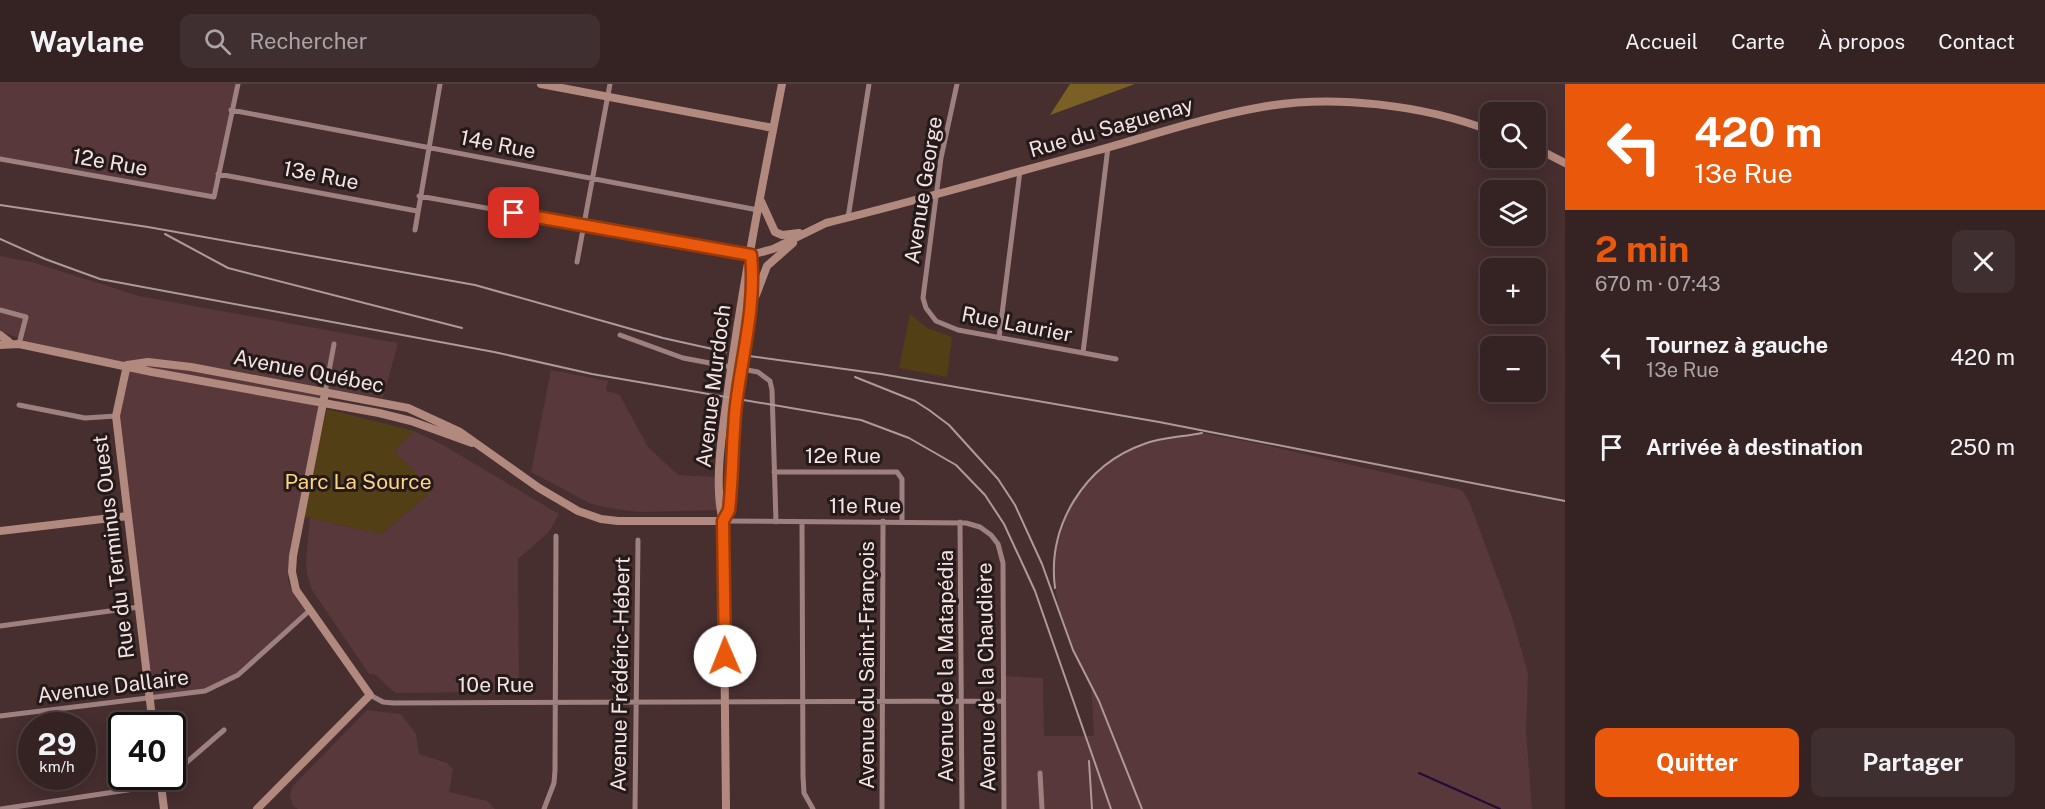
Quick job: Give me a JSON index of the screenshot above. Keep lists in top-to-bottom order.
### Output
{
  "streets": {
    "main road": [
      "Rue du Saguenay",
      "Avenue Québec",
      "Avenue Murdoch",
      "Rue du Terminus Ouest"
    ],
    "street": [
      "14e Rue",
      "12e Rue",
      "13e Rue",
      "Avenue George",
      "Rue Laurier",
      "11e Rue",
      "Avenue du Saint-François",
      "Avenue de la Matapédia",
      "Avenue Frédéric-Hébert",
      "Avenue de la Chaudière",
      "10e Rue",
      "Avenue Dallaire"
    ]
  },
  "crossings": [
    ["Rue du Saguenay", "Avenue George"],
    ["Rue du Saguenay", "Avenue Murdoch"],
    ["14e Rue", "Avenue Murdoch"],
    ["12e Rue", "13e Rue"],
    ["12e Rue", "11e Rue"],
    ["Avenue George", "Rue Laurier"],
    ["Avenue Québec", "Avenue Murdoch"],
    ["Avenue Québec", "11e Rue"],
    ["Avenue Québec", "Rue du Terminus Ouest"],
    ["Avenue Murdoch", "11e Rue"],
    ["Avenue Murdoch", "10e Rue"],
    ["11e Rue", "Avenue du Saint-François"],
    ["11e Rue", "Avenue de la Matapédia"],
    ["11e Rue", "Avenue de la Chaudière"],
    ["Rue du Terminus Ouest", "Avenue Dallaire"],
    ["Avenue du Saint-François", "10e Rue"],
    ["Avenue de la Matapédia", "10e Rue"],
    ["Avenue Frédéric-Hébert", "10e Rue"],
    ["Avenue de la Chaudière", "10e Rue"]
  ],
  "parks": ["Parc La Source"],
  "page": {
    "header": "Waylane",
    "search": "Rechercher",
    "nav": [
      "Accueil",
      "Carte",
      "À propos",
      "Contact"
    ],
    "turn": ["420 m", "13e Rue"],
    "map_buttons": ["+", "−"],
    "heading": ["2 min", "670 m · 07:43"],
    "list": [
      {
        "name": "Tournez à gauche",
        "note": "13e Rue",
        "value": "420 m"
      },
      {
        "name": "Arrivée à destination",
        "value": "250 m"
      }
    ],
    "speed": "29 km/h",
    "limit": "40",
    "buttons": ["Quitter", "Partager"]
  }
}
